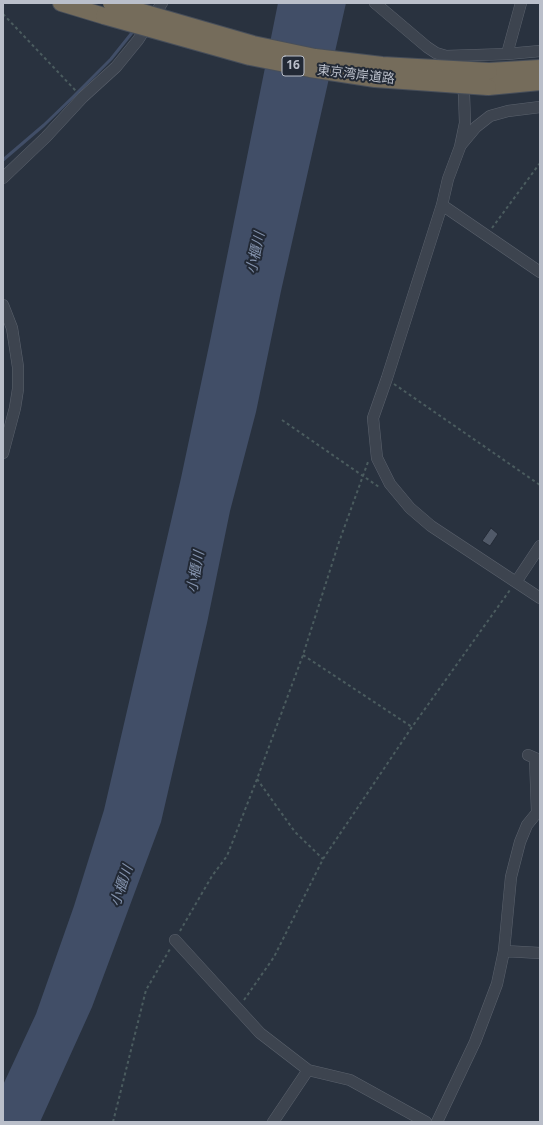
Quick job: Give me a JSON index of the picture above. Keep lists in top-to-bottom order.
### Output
{
  "streets": {
    "highway": ["16", "東京湾岸道路"]
  },
  "water": ["小櫃川"]
}
